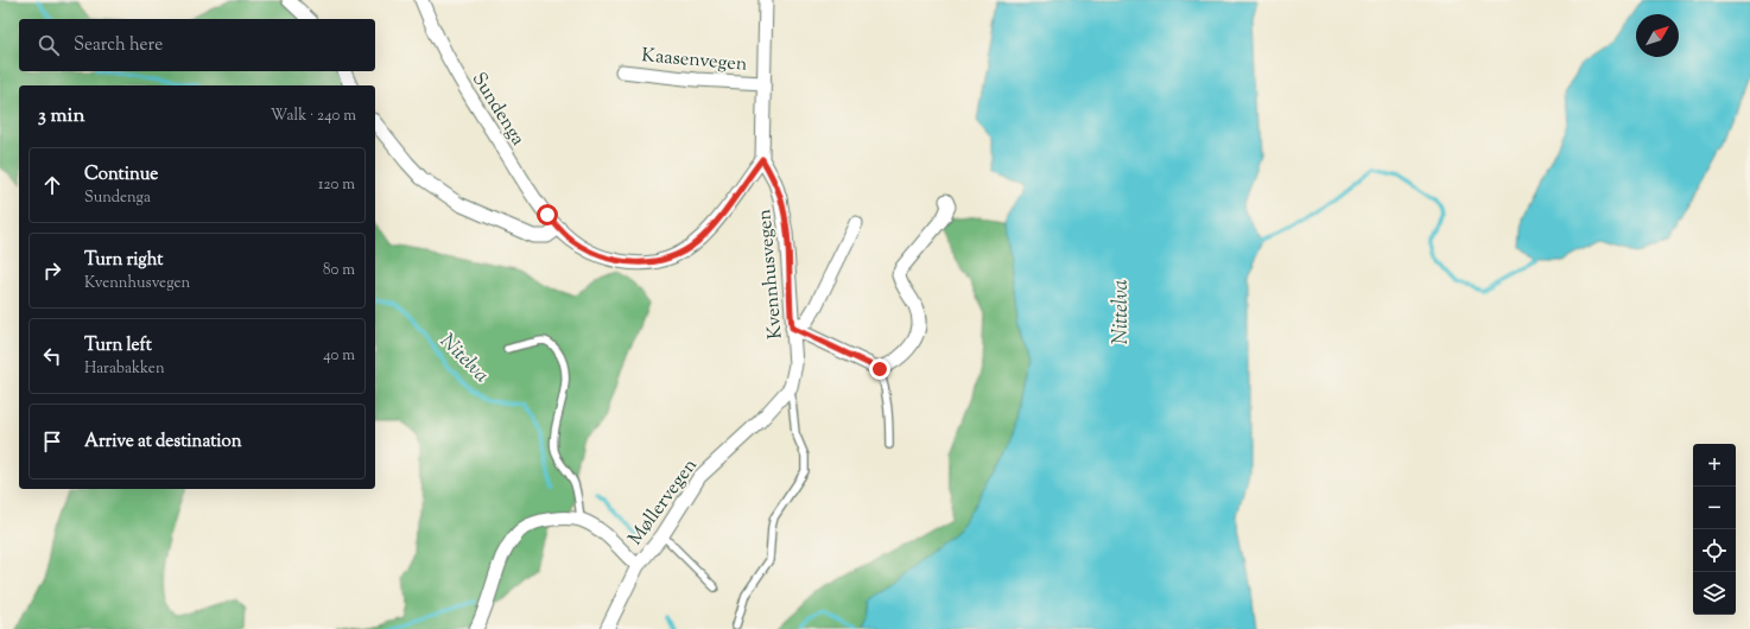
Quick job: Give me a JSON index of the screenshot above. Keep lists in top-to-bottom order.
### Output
{
  "streets": {
    "street": [
      "Kaasenvegen",
      "Sundenga",
      "Kvennhusvegen",
      "Møllervegen"
    ]
  },
  "crossings": [
    ["Sundenga", "Kvennhusvegen"],
    ["Kvennhusvegen", "Møllervegen"]
  ],
  "water": ["Nittelva", "Nitelva"],
  "north": "top right",
  "page": {
    "search": "Search here",
    "heading": ["3 min", "Walk · 240 m"],
    "list": [
      ["Continue", "Sundenga", "120 m"],
      ["Turn right", "Kvennhusvegen", "80 m"],
      ["Turn left", "Harabakken", "40 m"],
      "Arrive at destination"
    ],
    "map_buttons": ["+", "−"]
  }
}
